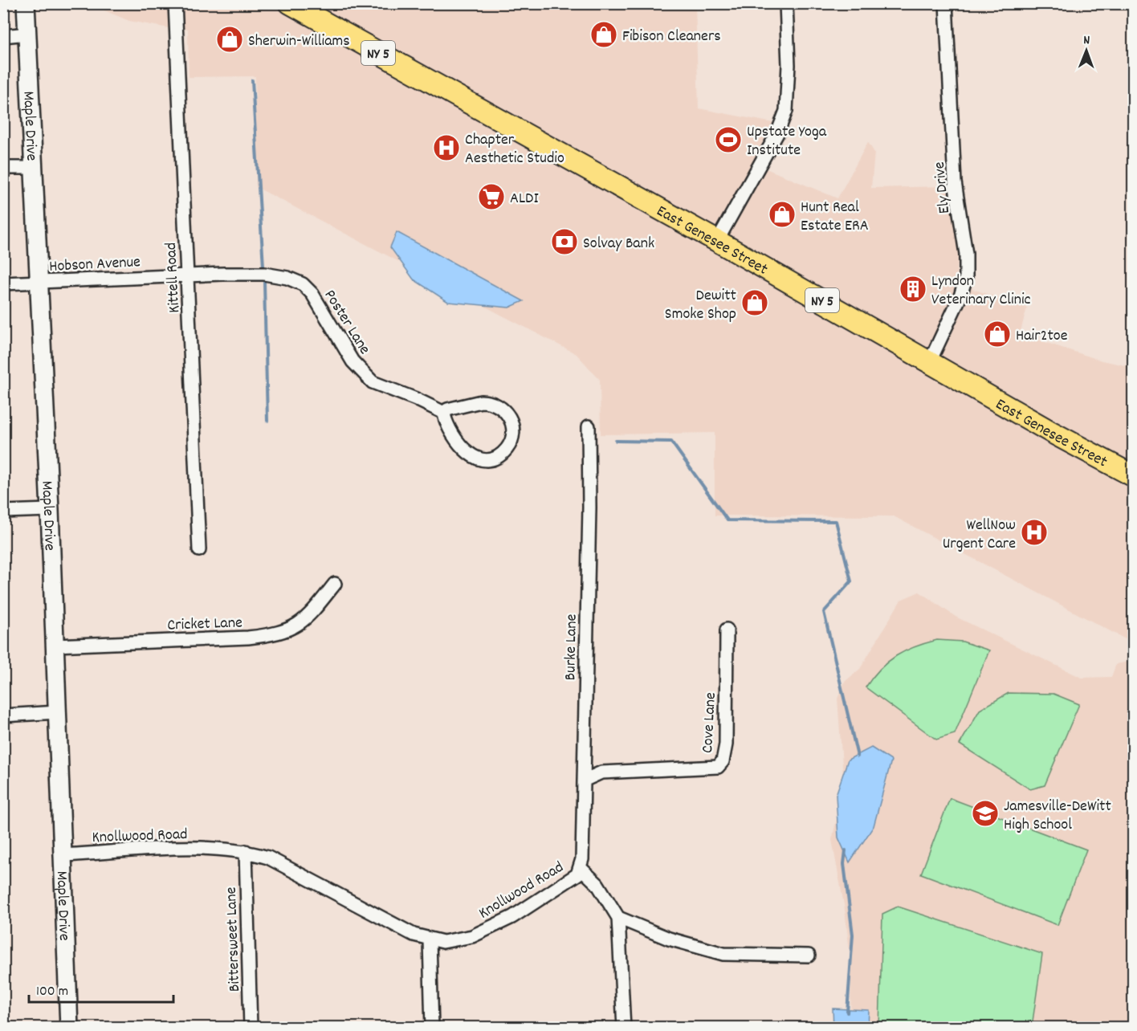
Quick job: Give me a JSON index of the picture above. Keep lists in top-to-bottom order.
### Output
{
  "streets": {
    "highway": ["NY 5", "East Genesee Street"],
    "street": [
      "Maple Drive",
      "Ely Drive",
      "Hobson Avenue",
      "Kittell Road",
      "Poster Lane",
      "Cricket Lane",
      "Burke Lane",
      "Cove Lane",
      "Knollwood Road",
      "Bittersweet Lane"
    ]
  },
  "crossings": [
    ["Maple Drive", "Hobson Avenue"],
    ["Maple Drive", "Cricket Lane"],
    ["Maple Drive", "Knollwood Road"],
    ["Ely Drive", "East Genesee Street"],
    ["Hobson Avenue", "Kittell Road"],
    ["Hobson Avenue", "Poster Lane"],
    ["Kittell Road", "Poster Lane"],
    ["Burke Lane", "Cove Lane"],
    ["Burke Lane", "Knollwood Road"],
    ["Knollwood Road", "Bittersweet Lane"]
  ],
  "places": {
    "shop": [
      "Fibison Cleaners",
      "Sherwin-Williams",
      "Hunt Real Estate ERA",
      "Dewitt Smoke Shop",
      "Hair2toe"
    ],
    "sports": ["Upstate Yoga Institute"],
    "hospital": ["Chapter Aesthetic Studio", "WellNow Urgent Care"],
    "supermarket": ["ALDI"],
    "bank": ["Solvay Bank"],
    "building": ["Lyndon Veterinary Clinic"],
    "school or university": ["Jamesville-DeWitt High School"]
  },
  "scale_bar": "100 m",
  "north": "top"
}
